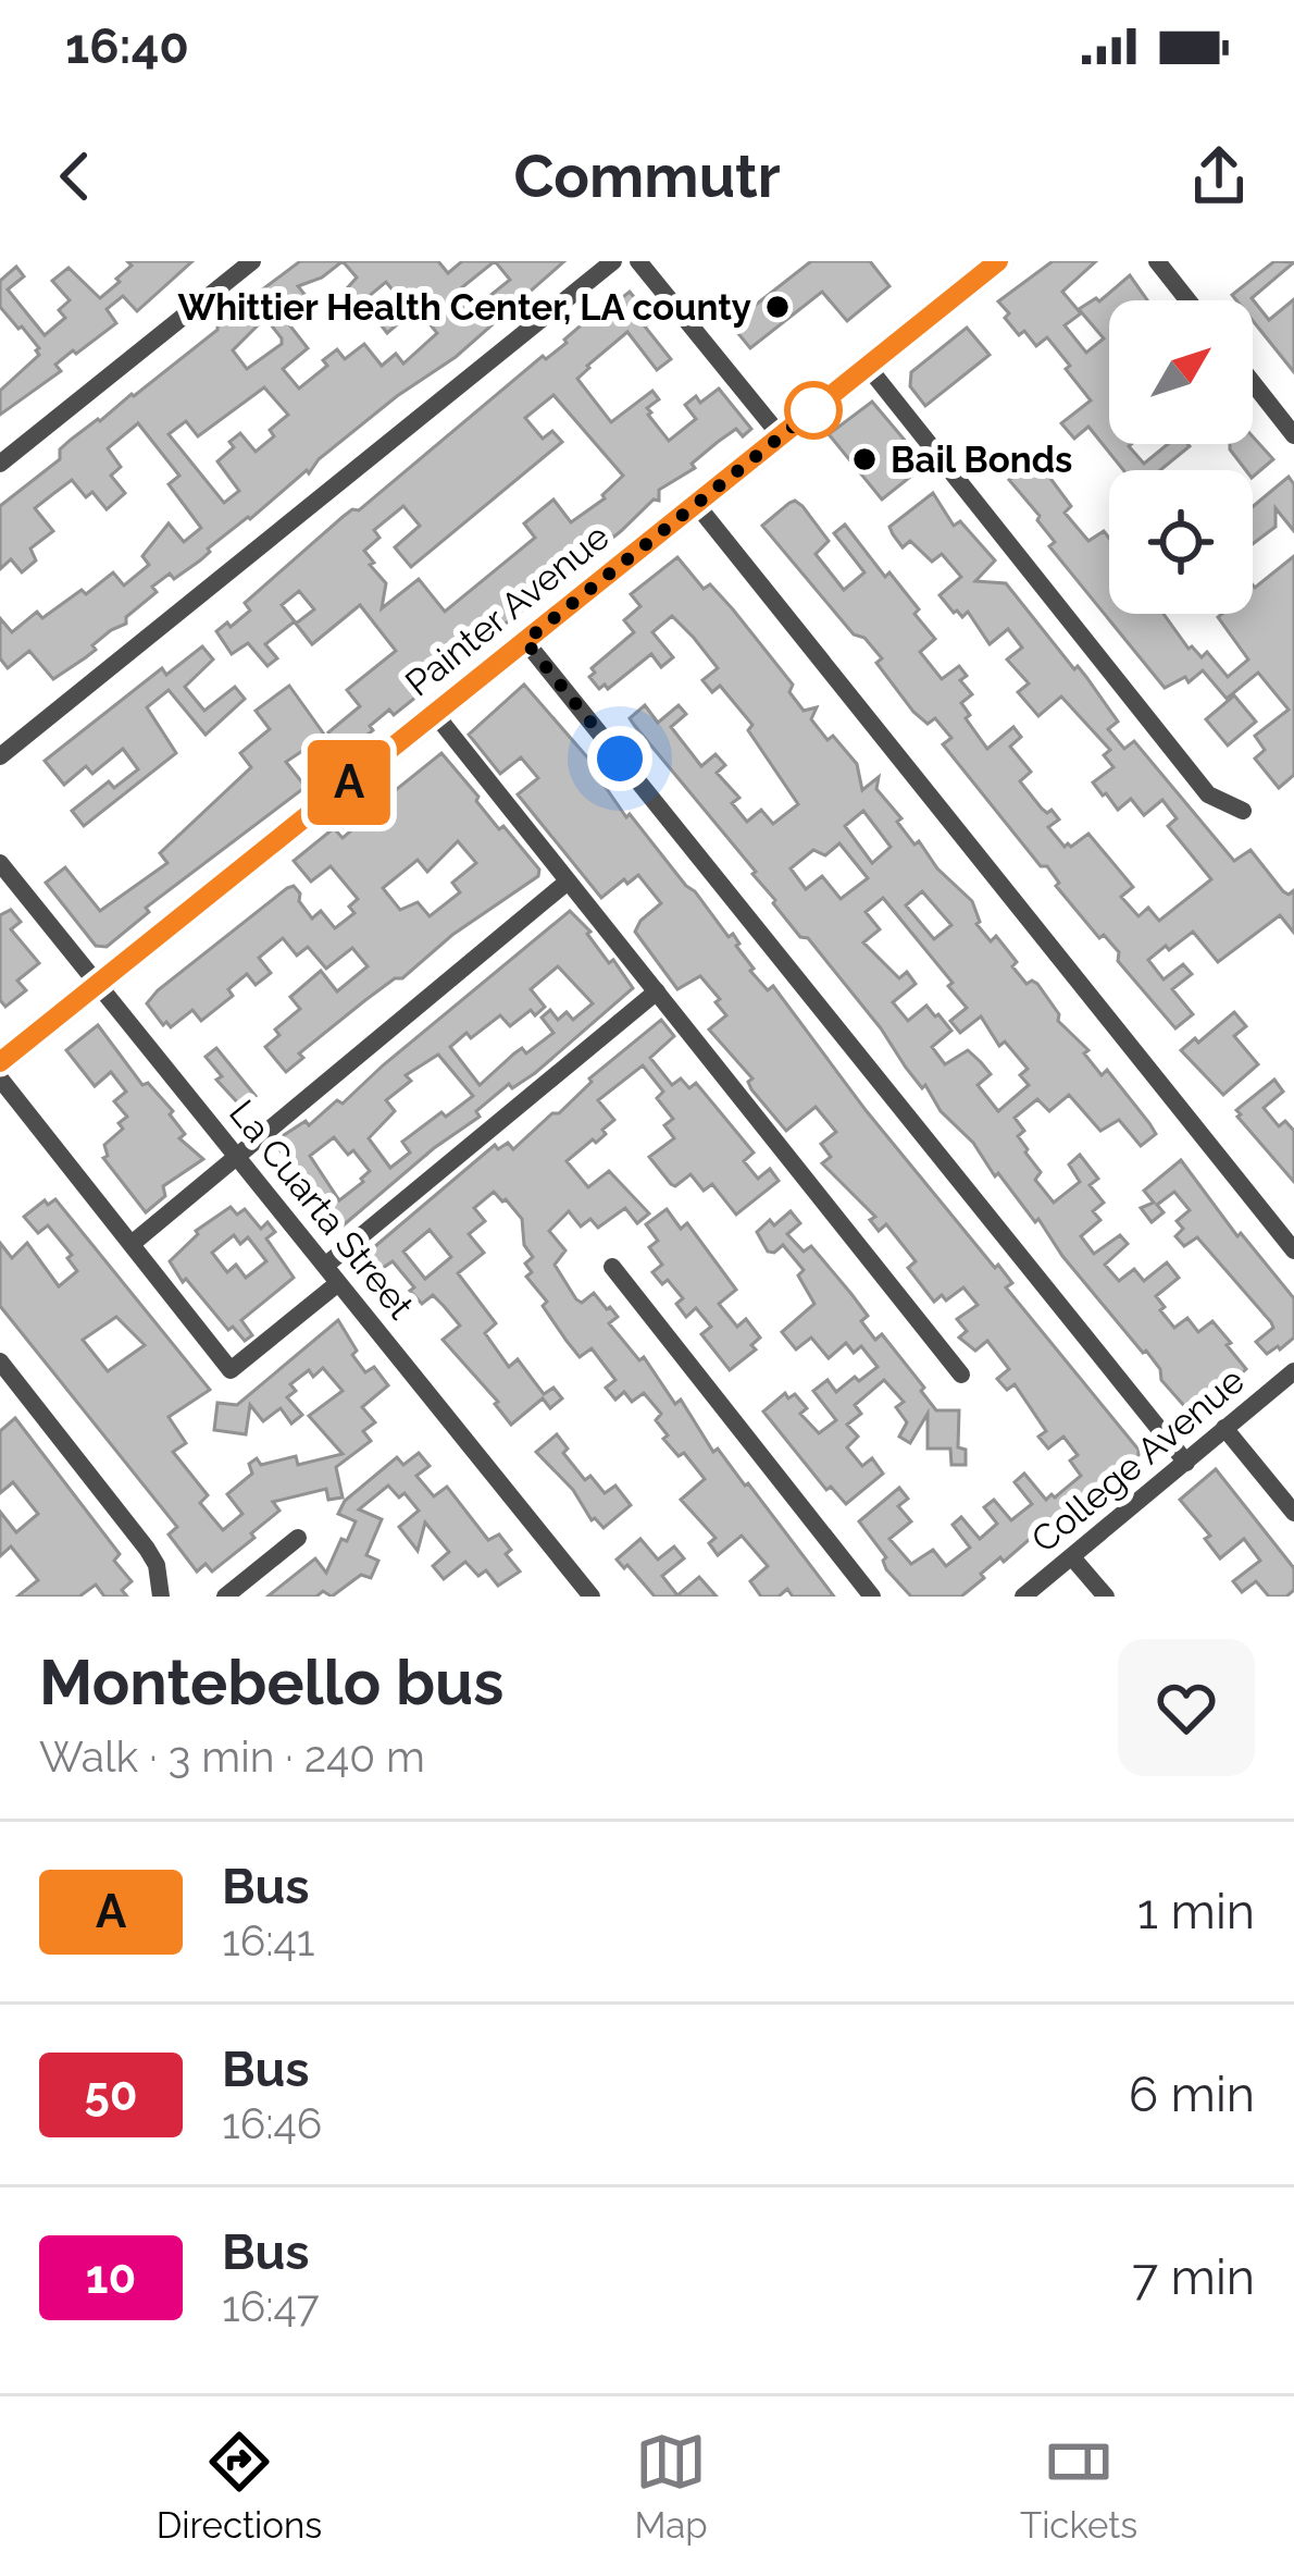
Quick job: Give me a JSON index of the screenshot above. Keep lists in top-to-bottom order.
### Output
{
  "streets": {
    "main road": ["Painter Avenue"],
    "street": ["La Cuarta Street", "College Avenue"]
  },
  "crossings": [
    ["Painter Avenue", "La Cuarta Street"]
  ],
  "places": ["Whittier Health Center, LA county", "Bail Bonds"],
  "lines": ["bus line A"],
  "north": "top right",
  "page": {
    "status": "16:40",
    "header": "Commutr",
    "on_map": "A",
    "heading": ["Montebello bus", "Walk · 3 min · 240 m"],
    "list": [
      {
        "mark": "A",
        "name": "Bus",
        "note": "16:41",
        "value": "1 min"
      },
      {
        "mark": "50",
        "name": "Bus",
        "note": "16:46",
        "value": "6 min"
      },
      {
        "mark": "10",
        "name": "Bus",
        "note": "16:47",
        "value": "7 min"
      }
    ],
    "tabs": ["Directions", "Map", "Tickets"]
  }
}
